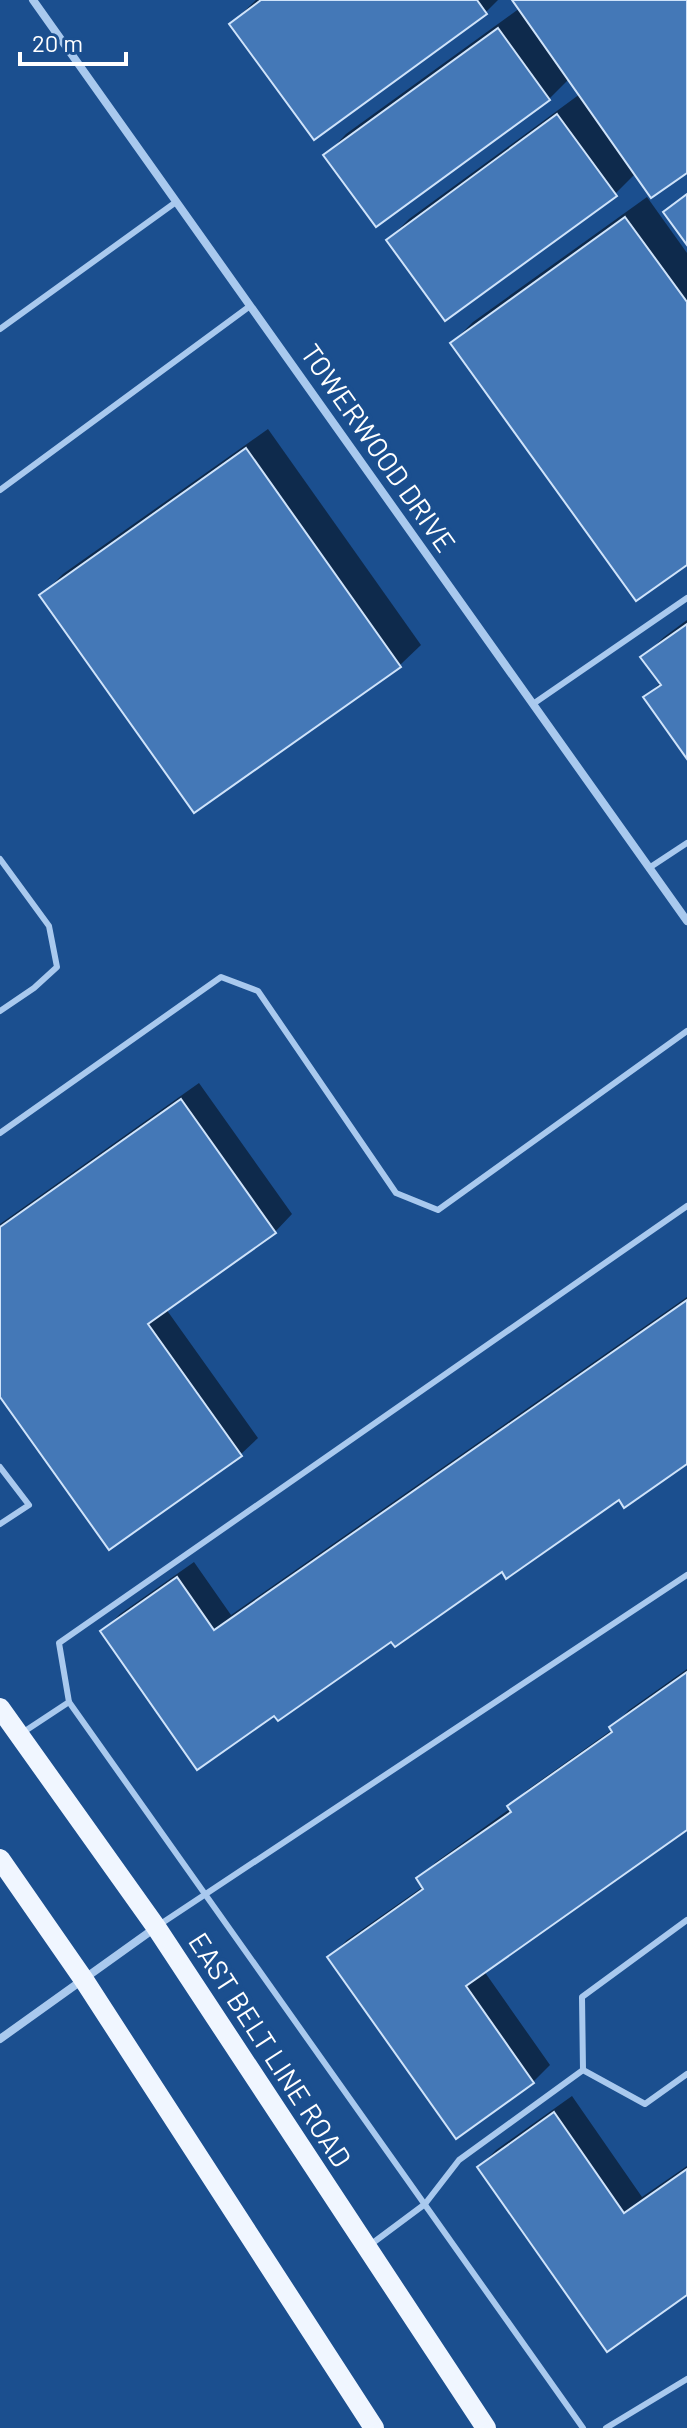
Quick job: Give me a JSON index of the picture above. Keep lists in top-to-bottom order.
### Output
{
  "streets": {
    "main road": ["EAST BELT LINE ROAD"],
    "street": ["TOWERWOOD DRIVE"]
  },
  "scale_bar": "20 m"
}
